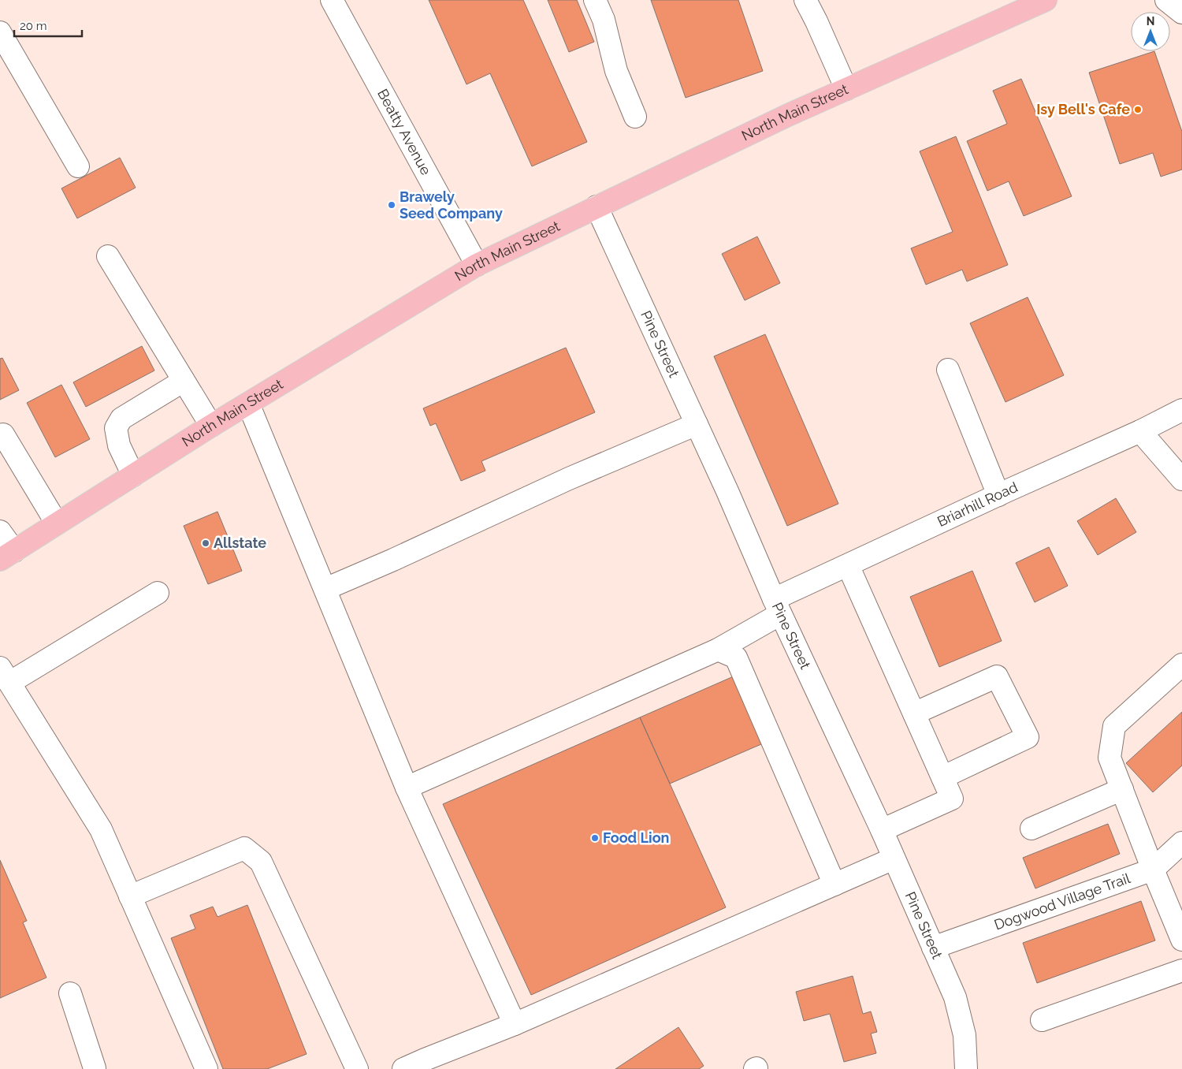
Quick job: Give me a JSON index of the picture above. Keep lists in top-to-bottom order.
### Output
{
  "streets": {
    "main road": ["North Main Street"],
    "street": [
      "Beatty Avenue",
      "Pine Street",
      "Briarhill Road",
      "Dogwood Village Trail"
    ]
  },
  "crossings": [
    ["North Main Street", "Beatty Avenue"],
    ["North Main Street", "Pine Street"],
    ["Pine Street", "Briarhill Road"],
    ["Pine Street", "Dogwood Village Trail"]
  ],
  "places": [
    "Isy Bell's Cafe",
    "Brawely Seed Company",
    "Allstate",
    "Food Lion"
  ],
  "scale_bar": "20 m",
  "north": "top"
}
